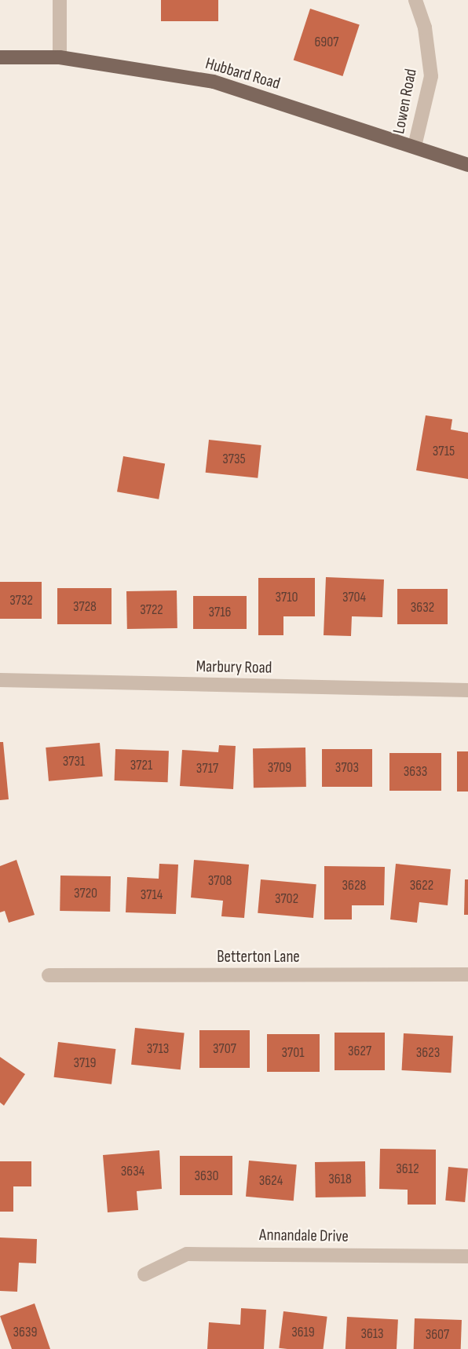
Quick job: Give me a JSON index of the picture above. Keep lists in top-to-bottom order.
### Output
{
  "streets": {
    "main road": ["Hubbard Road"],
    "street": [
      "Lowen Road",
      "Marbury Road",
      "Betterton Lane",
      "Annandale Drive"
    ]
  },
  "crossings": [
    ["Hubbard Road", "Lowen Road"]
  ],
  "house_numbers": [
    "6907",
    "3715",
    "3735",
    "3710",
    "3704",
    "3732",
    "3728",
    "3632",
    "3722",
    "3716",
    "3731",
    "3721",
    "3709",
    "3703",
    "3717",
    "3633",
    "3708",
    "3628",
    "3622",
    "3720",
    "3714",
    "3702",
    "3713",
    "3707",
    "3627",
    "3701",
    "3623",
    "3719",
    "3612",
    "3634",
    "3630",
    "3618",
    "3624",
    "3639",
    "3619",
    "3613",
    "3607"
  ]
}
